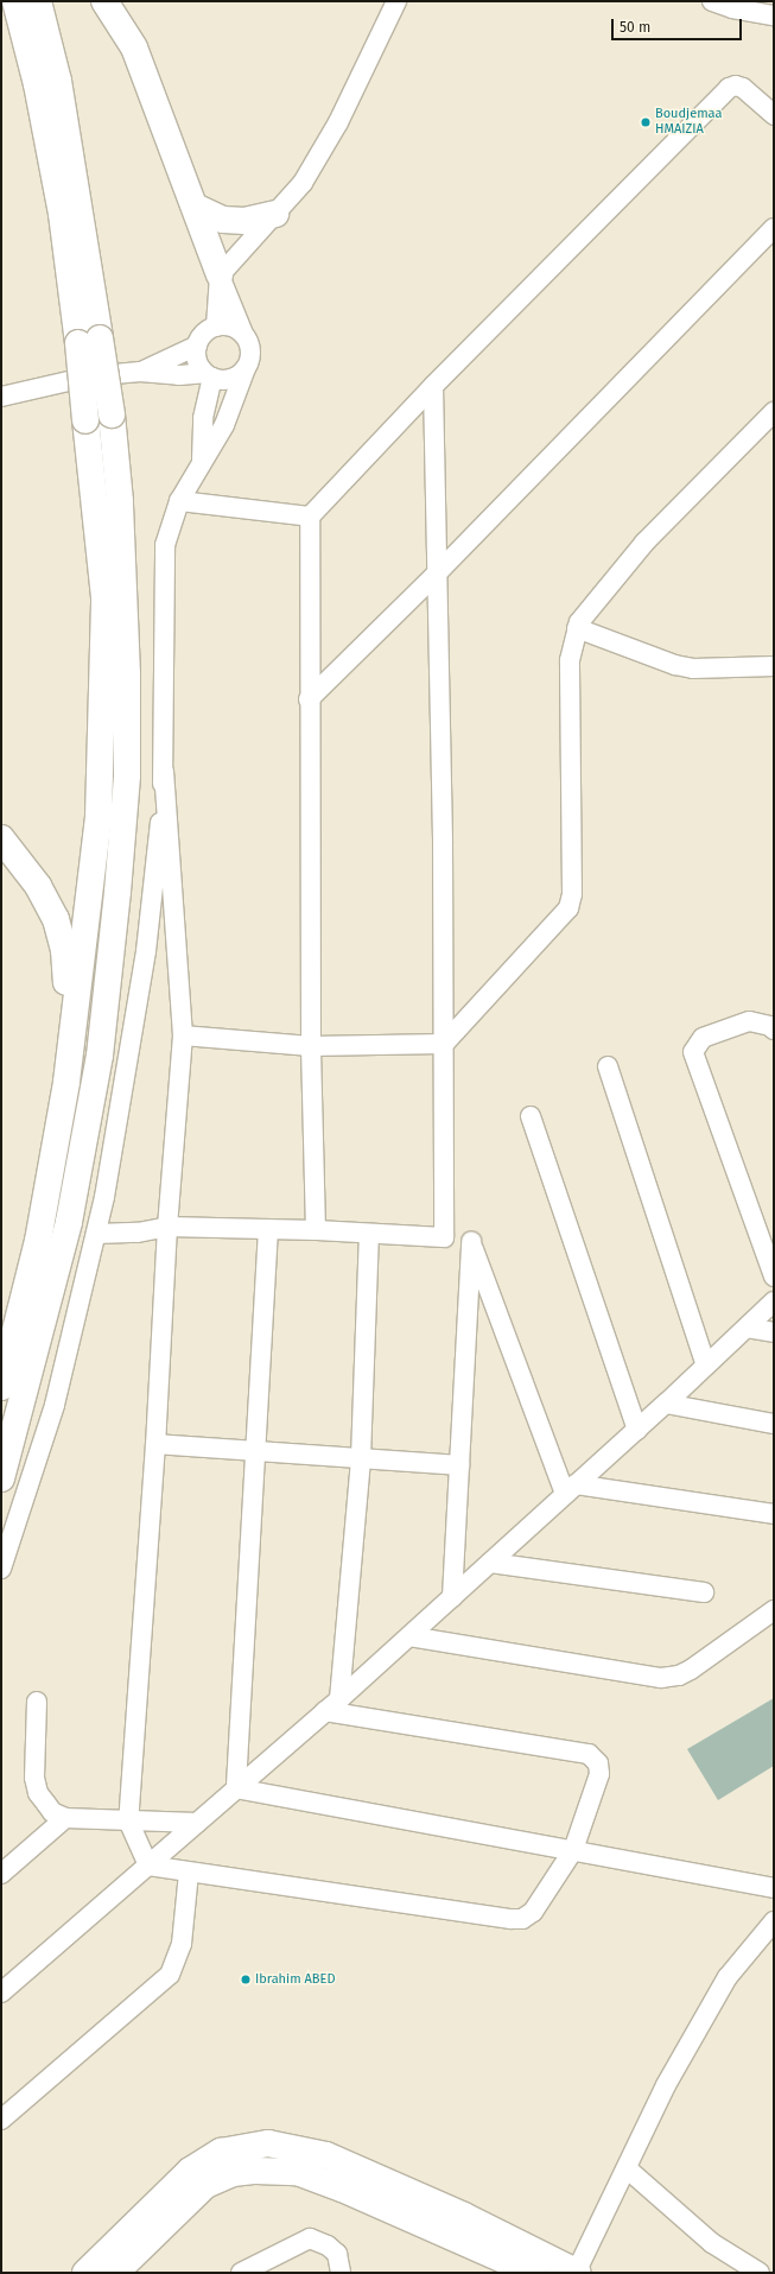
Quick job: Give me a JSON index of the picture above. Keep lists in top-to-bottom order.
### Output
{
  "places": ["Boudjemaa HMAIZIA", "Ibrahim ABED"],
  "scale_bar": "50 m"
}
